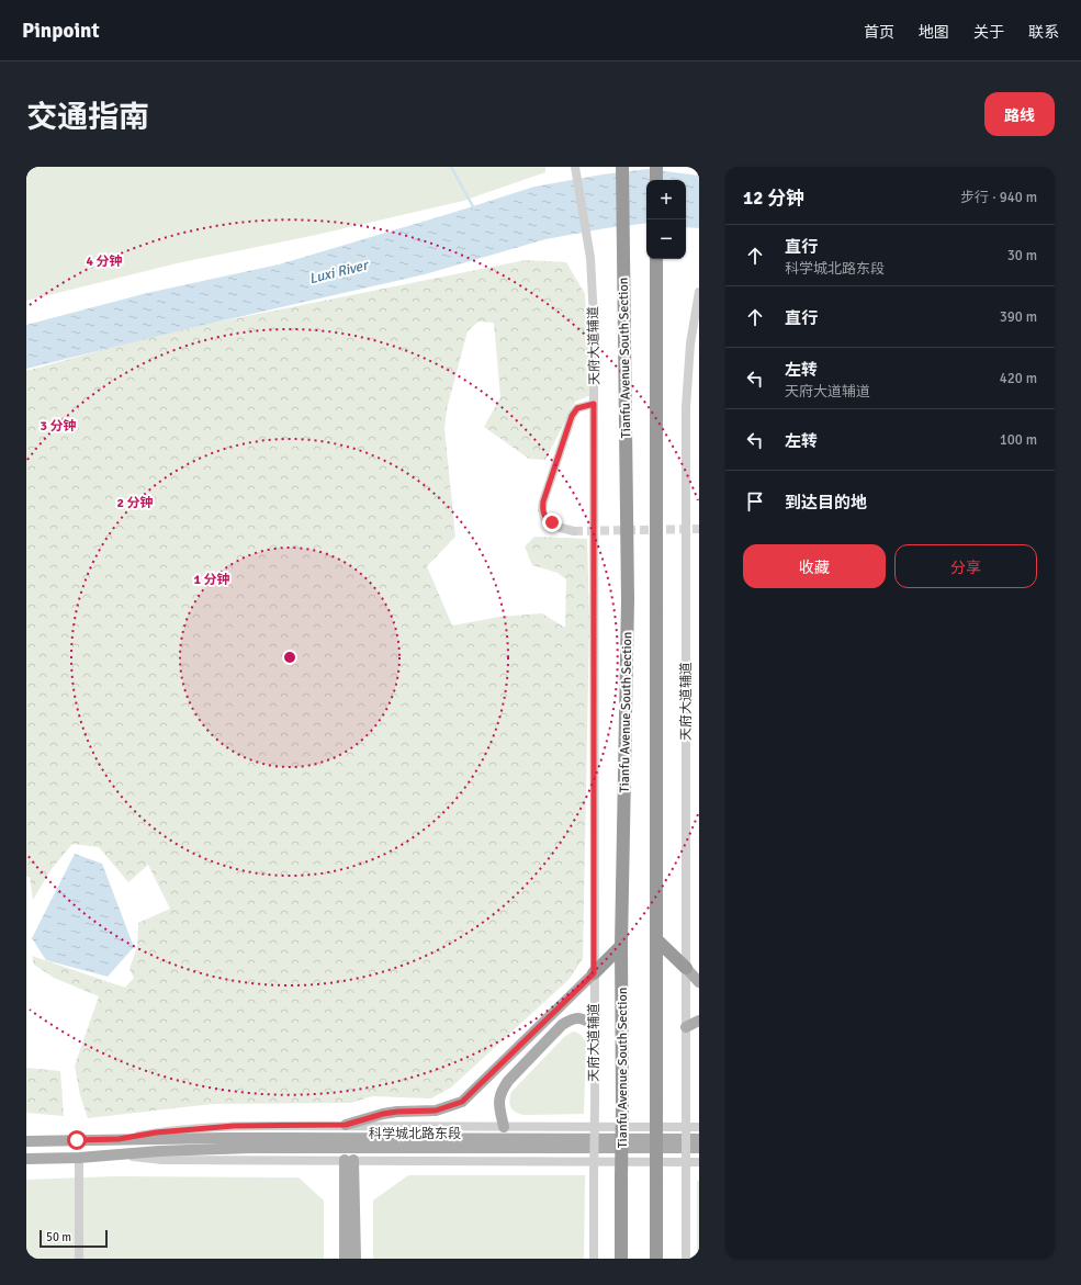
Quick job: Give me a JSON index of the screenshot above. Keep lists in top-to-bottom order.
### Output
{
  "streets": {
    "highway": ["Tianfu Avenue South Section"],
    "main road": ["科学城北路东段"],
    "street": ["天府大道辅道"]
  },
  "water": ["Luxi River"],
  "scale_bar": "50 m",
  "page": {
    "header": "Pinpoint",
    "nav": [
      "首页",
      "地图",
      "关于",
      "联系"
    ],
    "title": "交通指南",
    "buttons": [
      "路线",
      ["收藏", "分享"]
    ],
    "heading": ["12 分钟", "步行 · 940 m"],
    "map_buttons": ["+", "−"],
    "list": [
      ["直行", "科学城北路东段", "30 m"],
      ["直行", "390 m"],
      ["左转", "天府大道辅道", "420 m"],
      ["左转", "100 m"],
      "到达目的地"
    ],
    "scale": "50 m"
  },
  "rings": [
    "4 分钟",
    "3 分钟",
    "2 分钟",
    "1 分钟"
  ]
}
